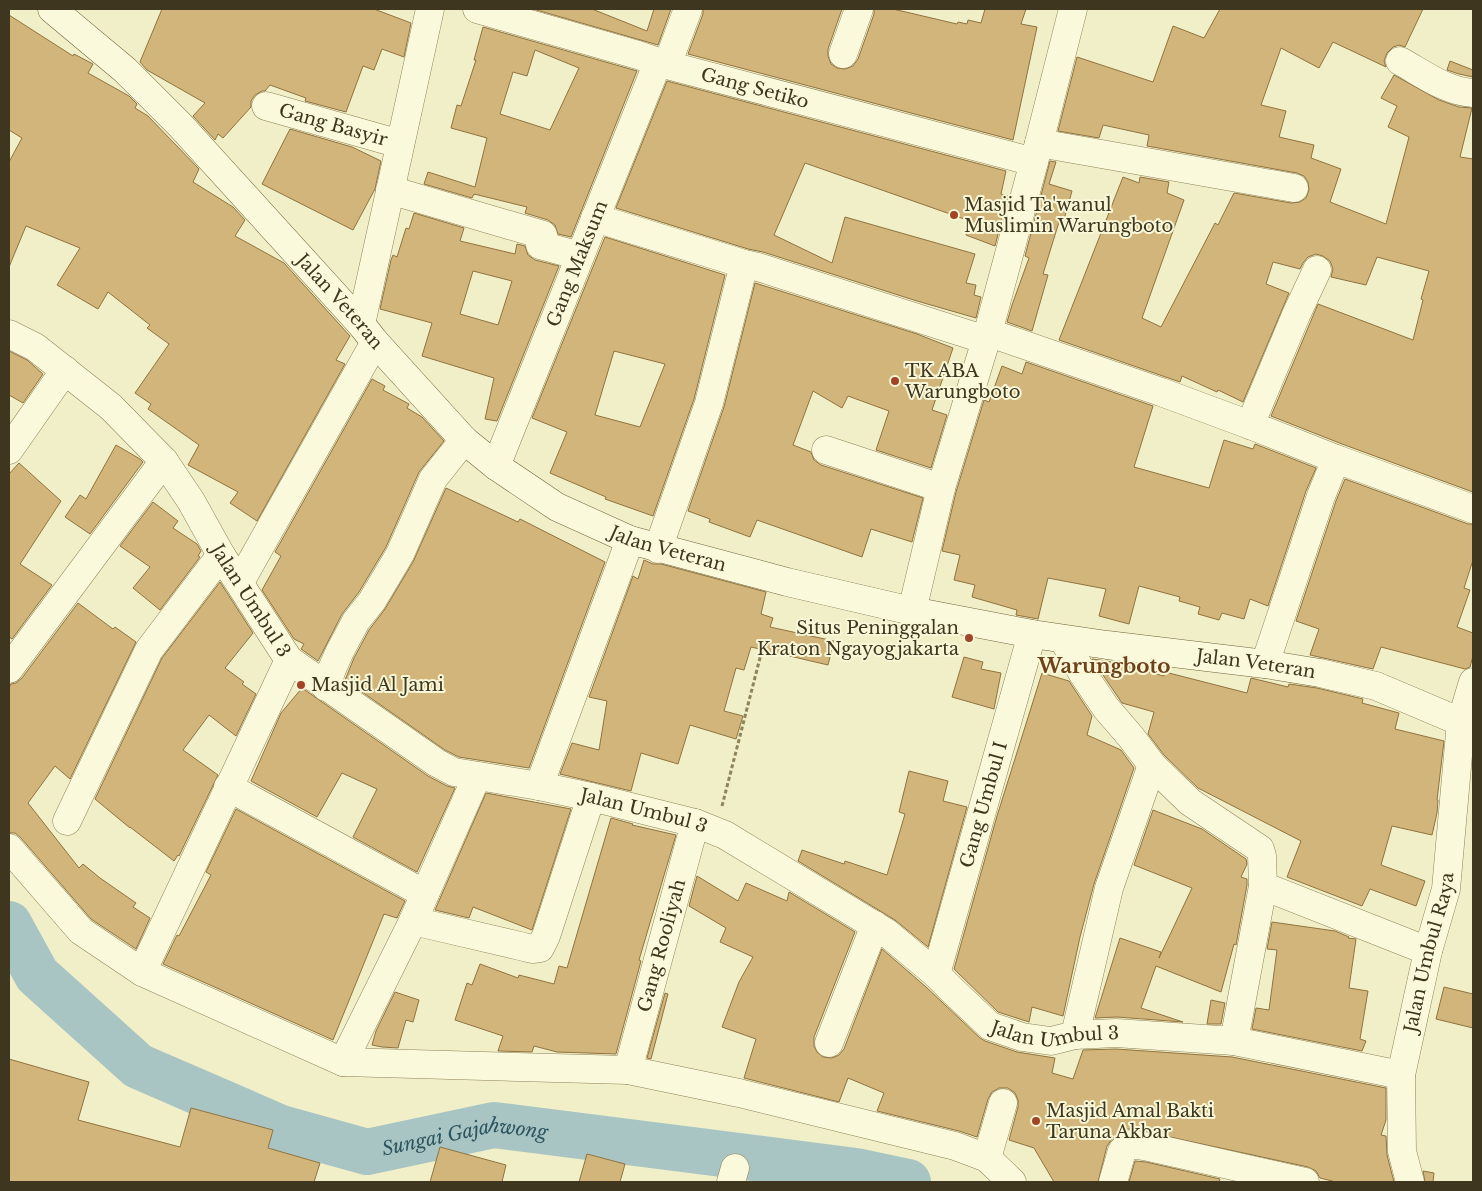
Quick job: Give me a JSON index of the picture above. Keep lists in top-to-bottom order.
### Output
{
  "streets": {
    "street": [
      "Gang Setiko",
      "Gang Basyir",
      "Gang Maksum",
      "Jalan Veteran",
      "Jalan Umbul 3",
      "Gang Umbul I",
      "Gang Rooliyah",
      "Jalan Umbul Raya"
    ]
  },
  "crossings": [
    ["Gang Setiko", "Gang Maksum"],
    ["Gang Maksum", "Jalan Veteran"],
    ["Jalan Veteran", "Gang Umbul I"],
    ["Jalan Veteran", "Jalan Umbul Raya"],
    ["Jalan Umbul 3", "Gang Umbul I"],
    ["Jalan Umbul 3", "Gang Rooliyah"],
    ["Jalan Umbul 3", "Jalan Umbul Raya"]
  ],
  "districts": ["Warungboto"],
  "water": ["Sungai Gajahwong"],
  "places": [
    "Masjid Ta'wanul Muslimin Warungboto",
    "TK ABA Warungboto",
    "Situs Peninggalan Kraton Ngayogjakarta",
    "Masjid Al Jami",
    "Masjid Amal Bakti Taruna Akbar"
  ]
}
